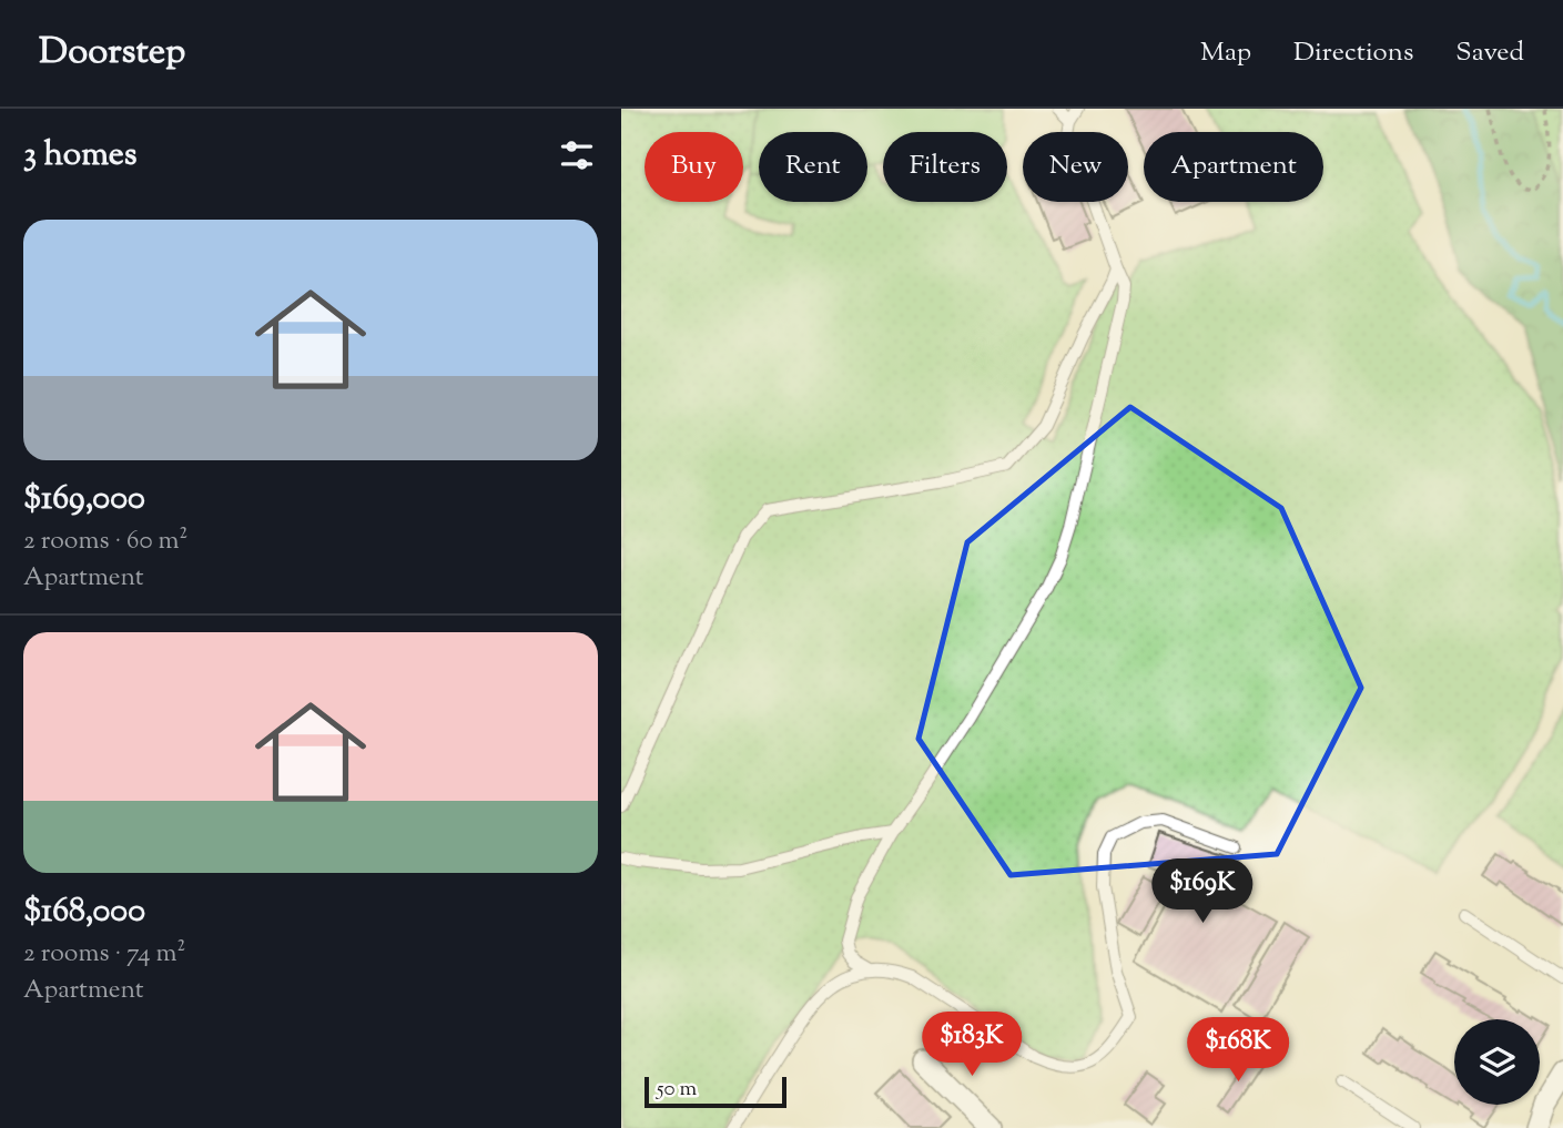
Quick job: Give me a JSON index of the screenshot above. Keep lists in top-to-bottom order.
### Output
{
  "scale_bar": "50 m",
  "page": {
    "header": "Doorstep",
    "nav": ["Map", "Directions", "Saved"],
    "heading": "3 homes",
    "chip": [
      "Buy",
      "Rent",
      "Filters",
      "New",
      "Apartment"
    ],
    "list": [
      {
        "name": "$169,000",
        "note": "2 rooms · 60 m² · Apartment"
      },
      {
        "name": "$168,000",
        "note": "2 rooms · 74 m² · Apartment"
      }
    ],
    "price": ["$169K", "$183K", "$168K"],
    "scale": "50 m"
  }
}
